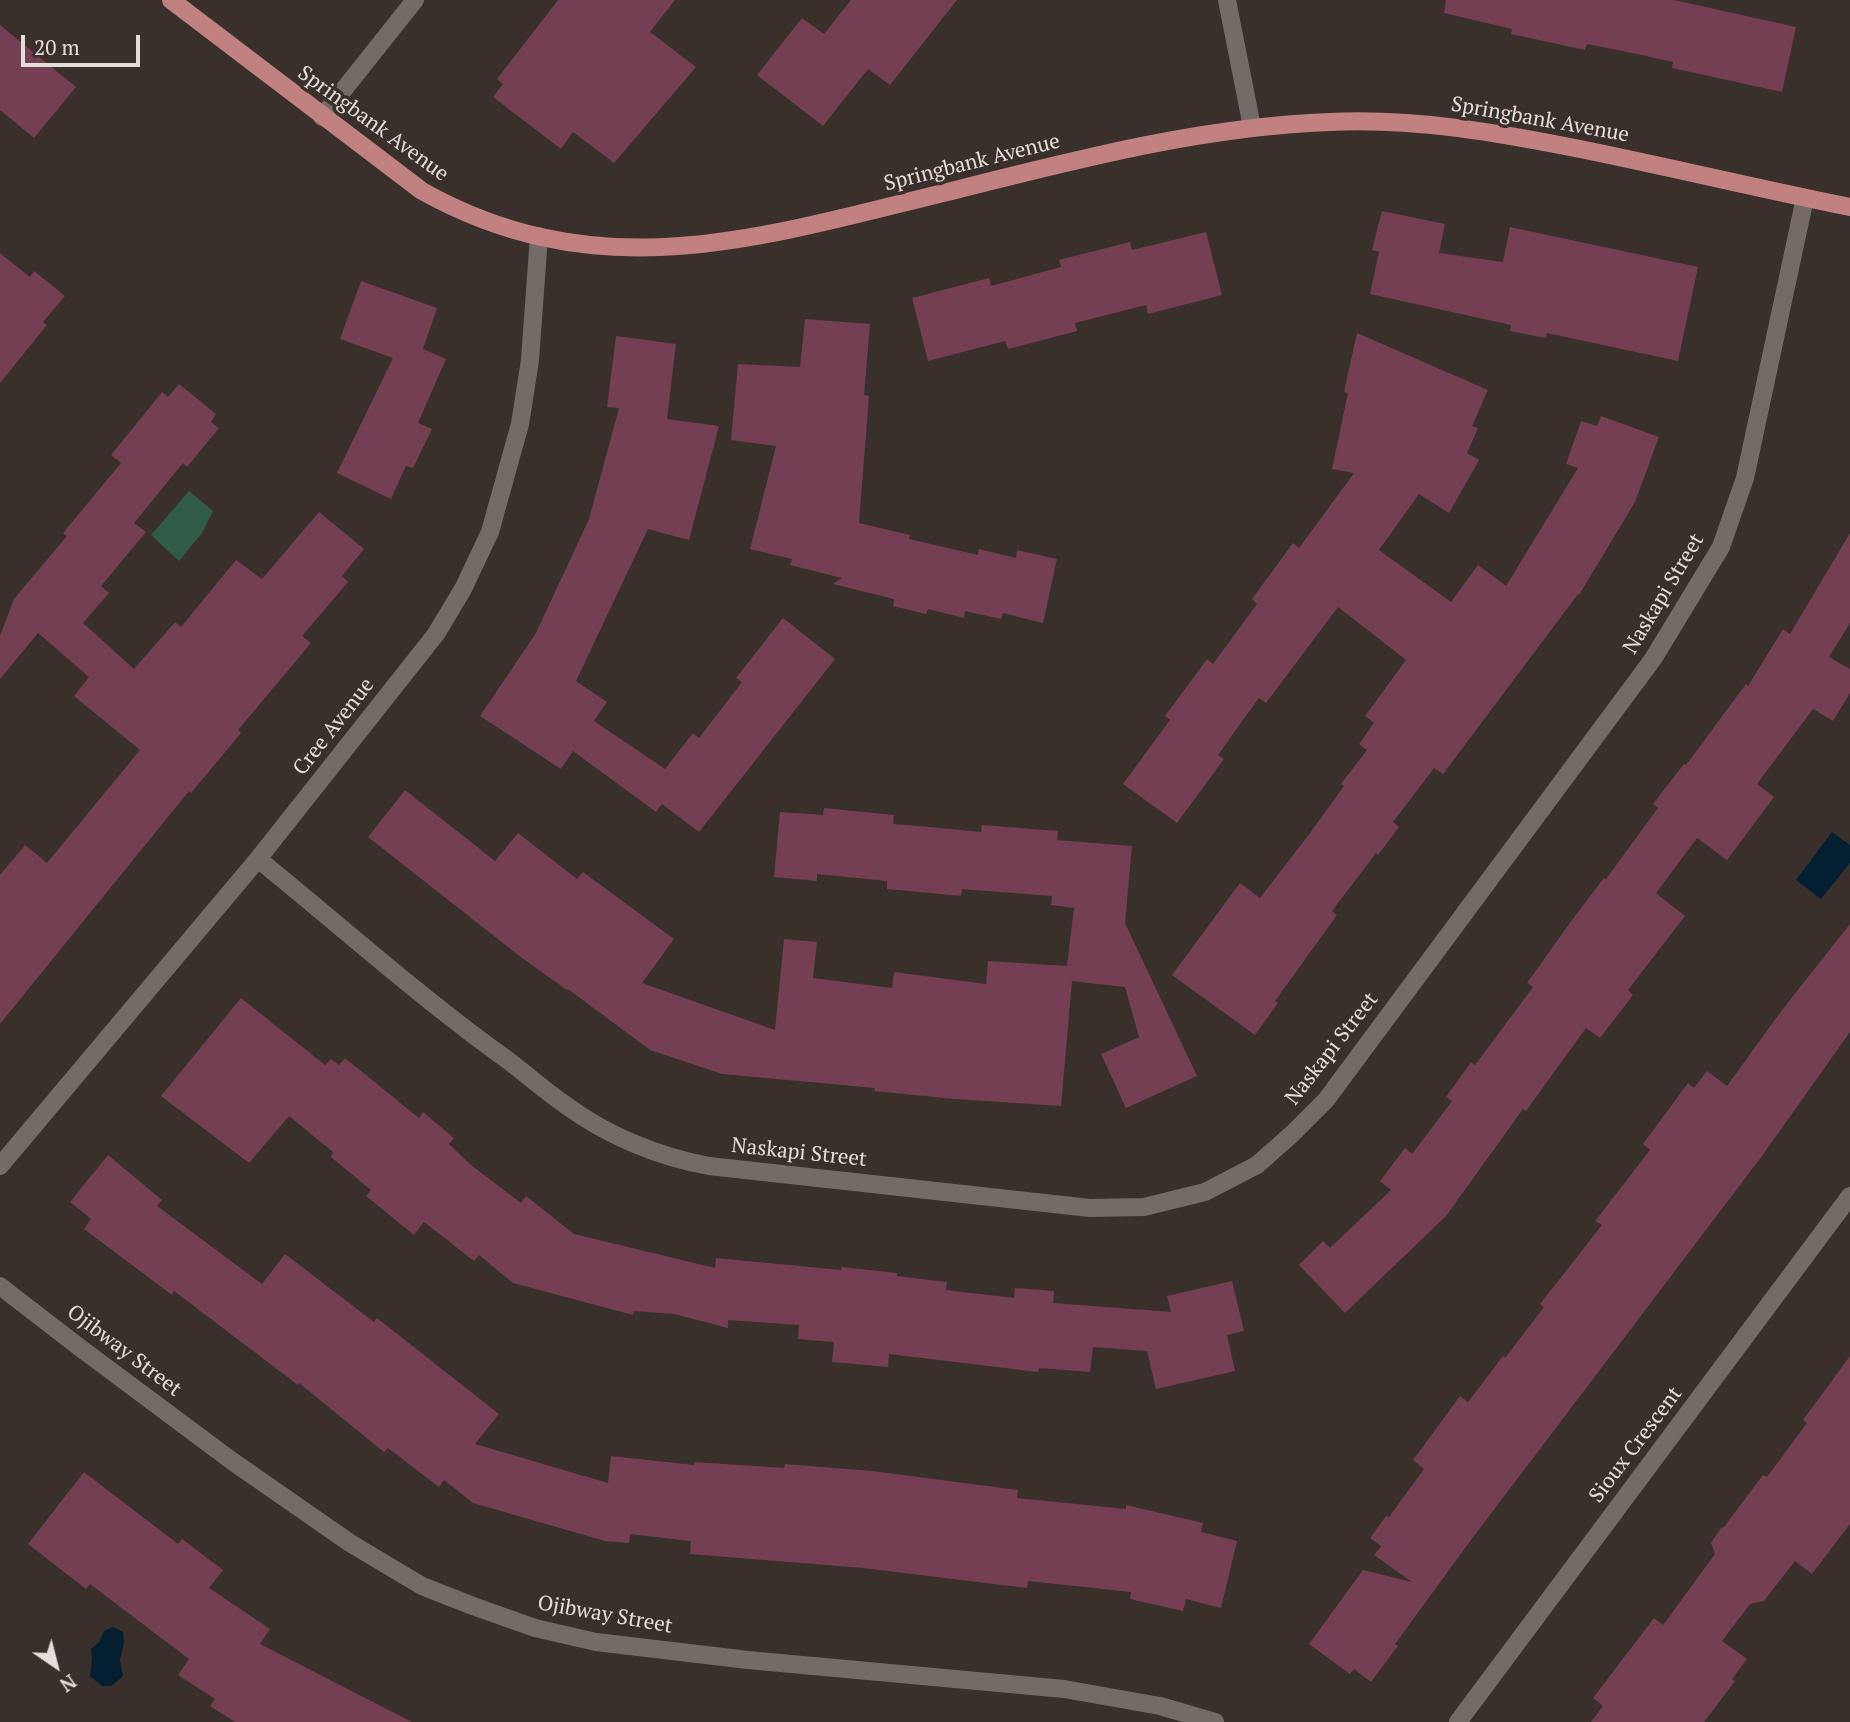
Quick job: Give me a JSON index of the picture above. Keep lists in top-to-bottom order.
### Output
{
  "streets": {
    "main road": ["Springbank Avenue"],
    "street": [
      "Naskapi Street",
      "Cree Avenue",
      "Ojibway Street",
      "Sioux Crescent"
    ]
  },
  "crossings": [
    ["Springbank Avenue", "Naskapi Street"],
    ["Springbank Avenue", "Cree Avenue"],
    ["Naskapi Street", "Cree Avenue"]
  ],
  "scale_bar": "20 m",
  "north": "bottom right"
}
